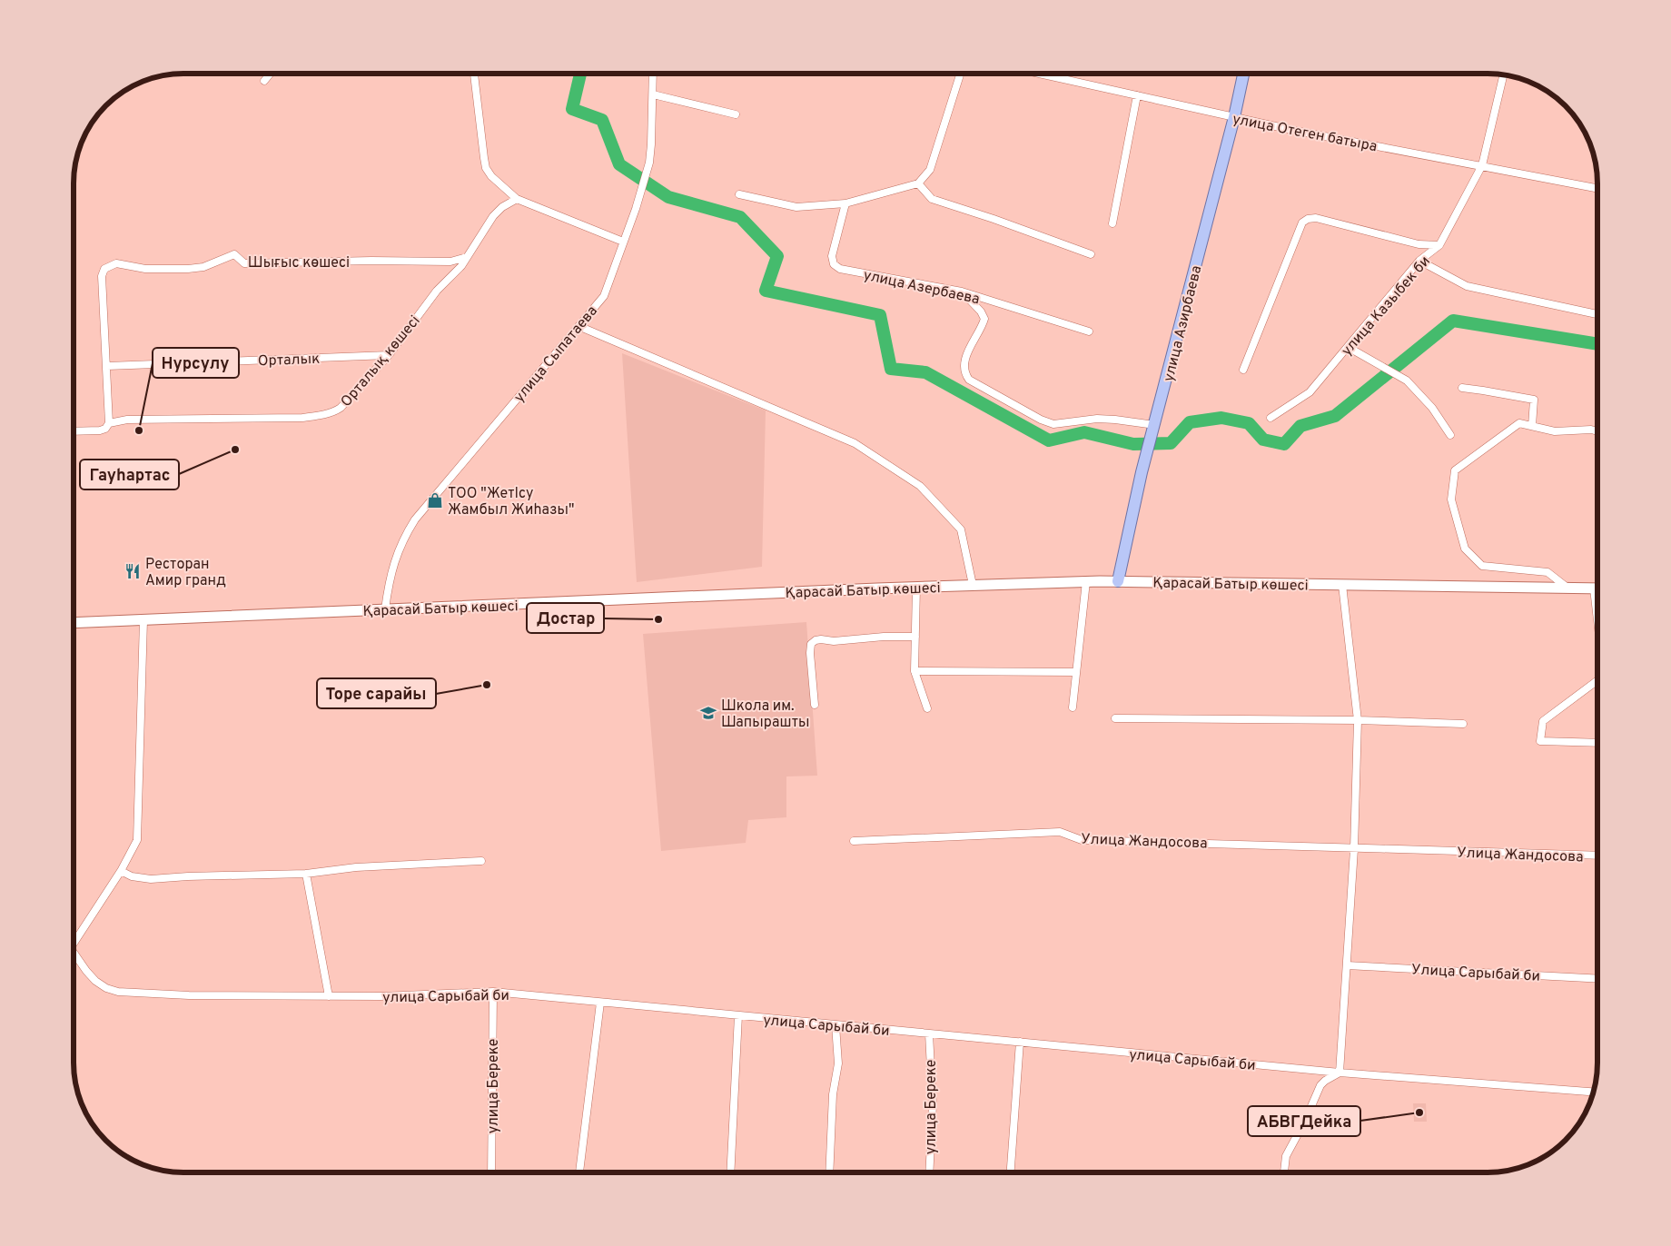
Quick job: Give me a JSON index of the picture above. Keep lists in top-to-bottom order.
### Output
{
  "streets": {
    "main road": ["улица Азирбаева", "Қарасай Батыр көшесі"],
    "street": [
      "улица Отеген батыра",
      "Шығыс көшесі",
      "улица Азербаева",
      "улица Казыбек би",
      "улица Сыпатаева",
      "Орталык",
      "Орталық көшесі",
      "Улица Жандосова",
      "Улица Сарыбай би",
      "улица Сарыбай би",
      "улица Береке"
    ]
  },
  "crossings": [
    ["улица Отеген батыра", "улица Казыбек би"],
    ["улица Отеген батыра", "улица Азирбаева"],
    ["Шығыс көшесі", "Орталык"],
    ["Шығыс көшесі", "Орталық көшесі"],
    ["улица Азирбаева", "Қарасай Батыр көшесі"],
    ["улица Сыпатаева", "Қарасай Батыр көшесі"],
    ["Орталык", "Орталық көшесі"],
    ["улица Сарыбай би", "улица Береке"]
  ],
  "places": {
    "other": [
      "Нурсулу",
      "Гауhартас",
      "Достар",
      "Торе сарайы",
      "АБВГДейка"
    ],
    "shop": ["ТОО \"ЖетIсу Жамбыл Жиhазы\""],
    "restaurant": ["Ресторан Амир гранд"],
    "school or university": ["Школа им. Шапырашты"]
  }
}
